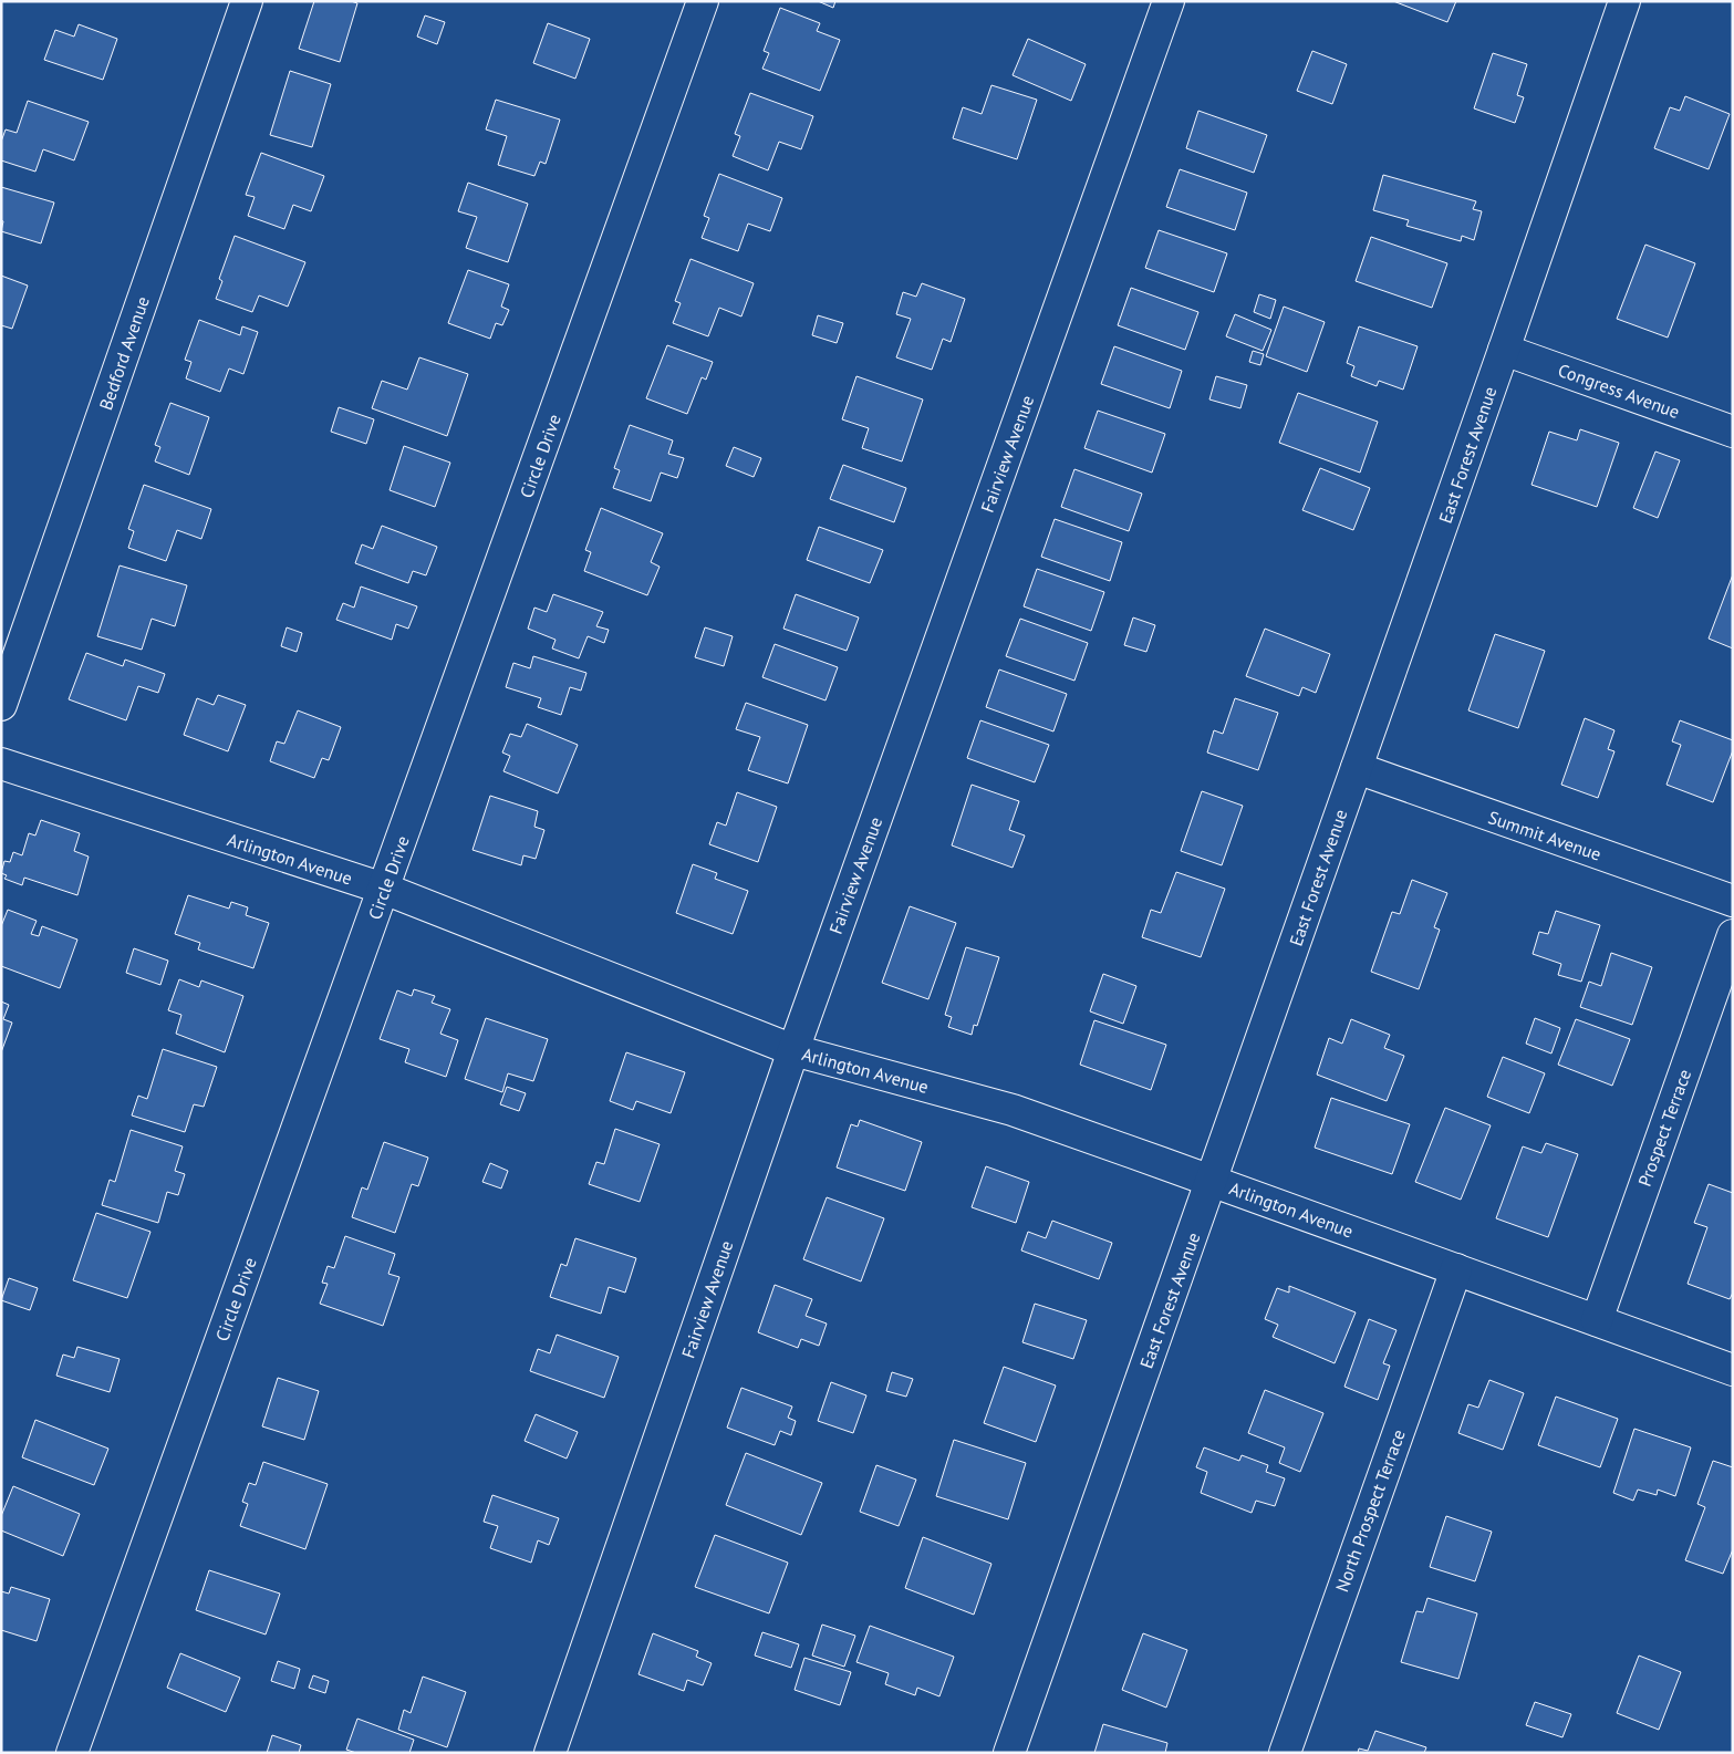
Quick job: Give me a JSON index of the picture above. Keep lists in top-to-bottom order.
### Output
{
  "streets": {
    "street": [
      "Bedford Avenue",
      "Congress Avenue",
      "Fairview Avenue",
      "East Forest Avenue",
      "Circle Drive",
      "Summit Avenue",
      "Arlington Avenue",
      "Prospect Terrace",
      "North Prospect Terrace"
    ]
  },
  "crossings": [
    ["Congress Avenue", "East Forest Avenue"],
    ["Fairview Avenue", "Arlington Avenue"],
    ["East Forest Avenue", "Summit Avenue"],
    ["East Forest Avenue", "Arlington Avenue"],
    ["Circle Drive", "Arlington Avenue"],
    ["Arlington Avenue", "Prospect Terrace"],
    ["Arlington Avenue", "North Prospect Terrace"]
  ]
}
